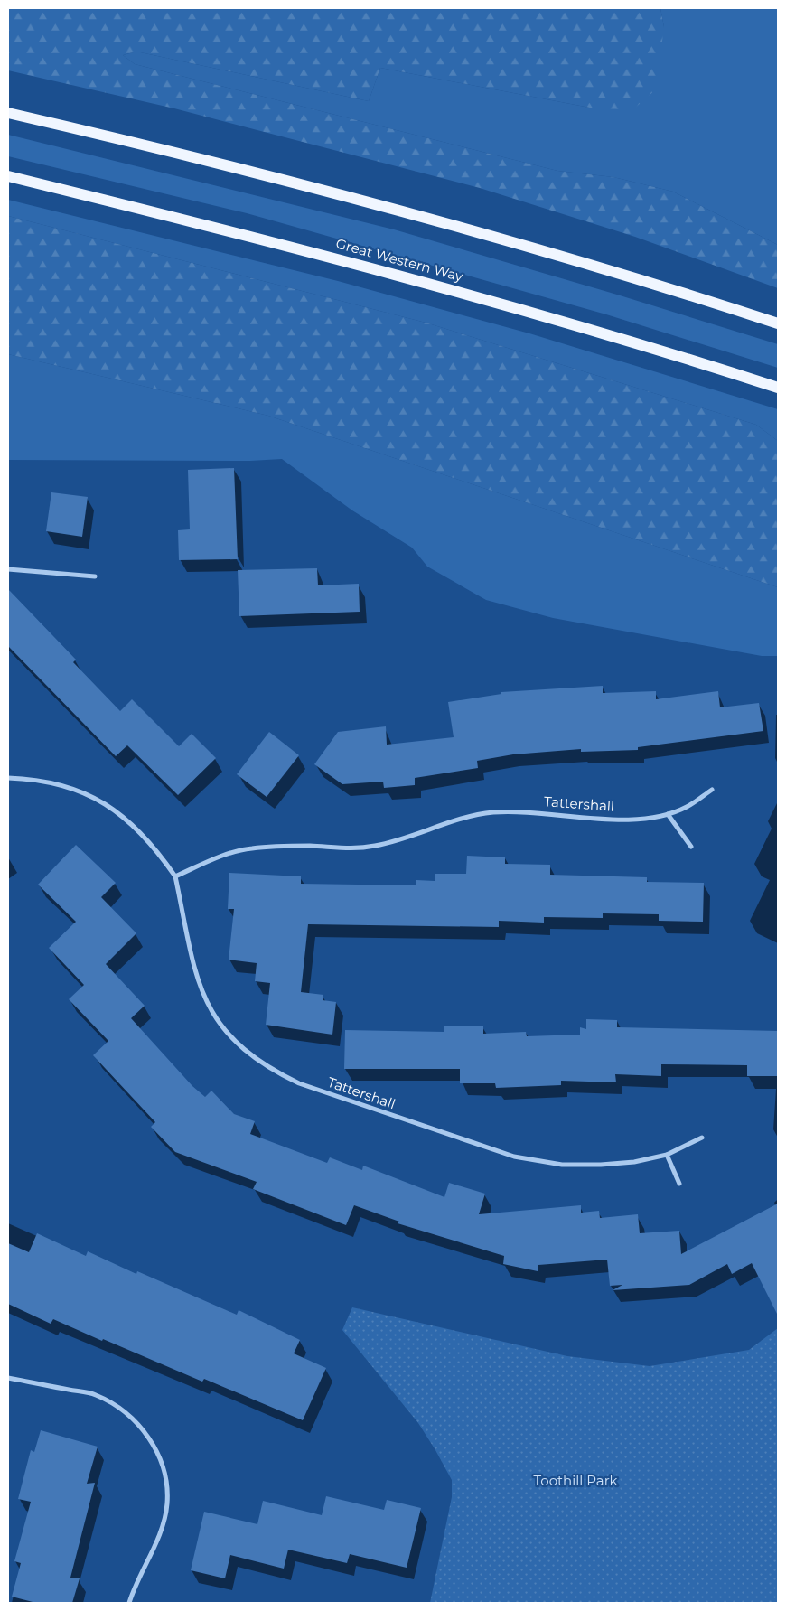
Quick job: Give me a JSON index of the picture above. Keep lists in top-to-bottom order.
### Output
{
  "streets": {
    "main road": ["Great Western Way"],
    "street": ["Tattershall"]
  },
  "parks": ["Toothill Park"]
}
